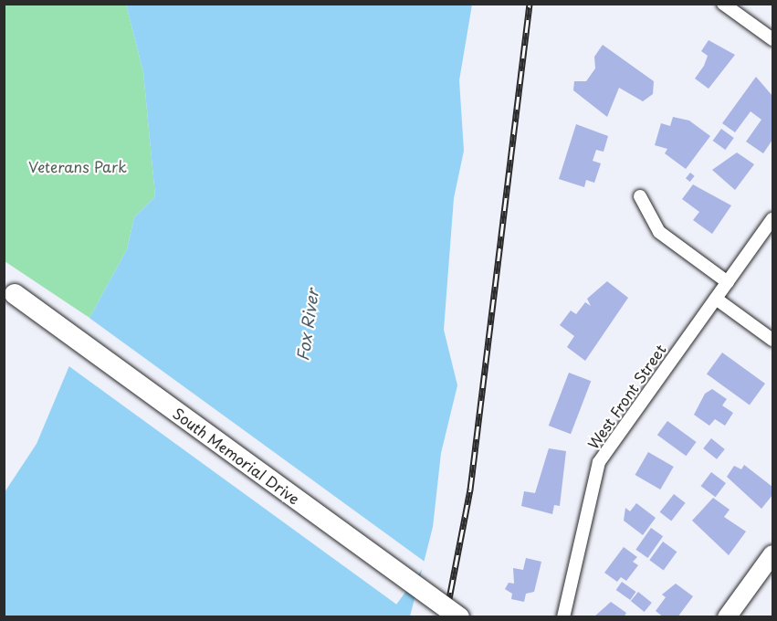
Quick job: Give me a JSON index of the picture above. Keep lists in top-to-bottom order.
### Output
{
  "streets": {
    "main road": ["South Memorial Drive"],
    "street": ["West Front Street"]
  },
  "water": ["Fox River"],
  "parks": ["Veterans Park"]
}
